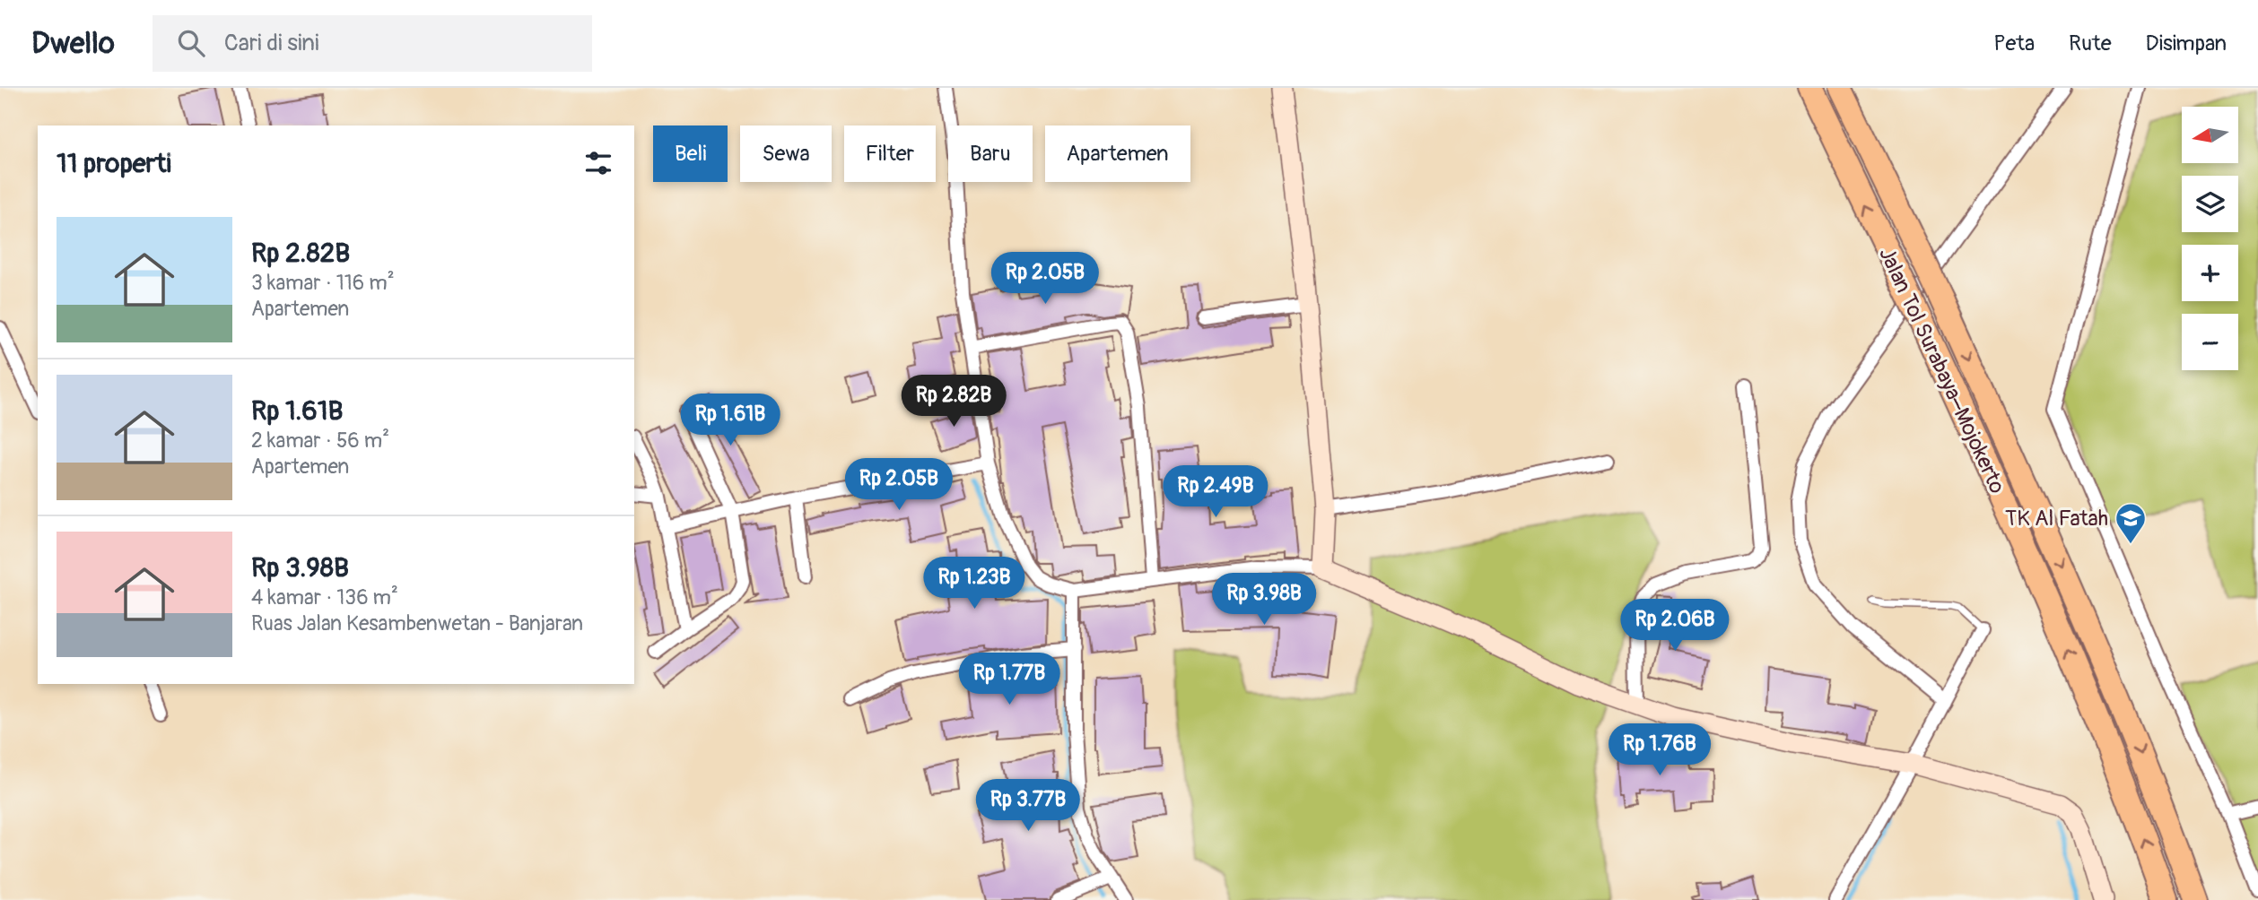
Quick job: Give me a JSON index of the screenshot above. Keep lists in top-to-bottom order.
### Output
{
  "streets": {
    "highway": ["Jalan Tol Surabaya–Mojokerto"]
  },
  "places": {
    "school or university": ["TK Al Fatah"]
  },
  "north": "left",
  "page": {
    "header": "Dwello",
    "search": "Cari di sini",
    "nav": ["Peta", "Rute", "Disimpan"],
    "map_buttons": ["+", "−"],
    "chip": [
      "Beli",
      "Sewa",
      "Filter",
      "Baru",
      "Apartemen"
    ],
    "heading": "11 properti",
    "list": [
      {
        "name": "Rp 2.82B",
        "note": "3 kamar · 116 m² · Apartemen"
      },
      {
        "name": "Rp 1.61B",
        "note": "2 kamar · 56 m² · Apartemen"
      },
      {
        "name": "Rp 3.98B",
        "note": "4 kamar · 136 m² · Ruas Jalan Kesambenwetan - Banjaran"
      }
    ],
    "price": [
      "Rp 2.05B",
      "Rp 2.82B",
      "Rp 1.61B",
      "Rp 2.05B",
      "Rp 2.49B",
      "Rp 1.23B",
      "Rp 3.98B",
      "Rp 2.06B",
      "Rp 1.77B",
      "Rp 1.76B",
      "Rp 3.77B"
    ]
  }
}
